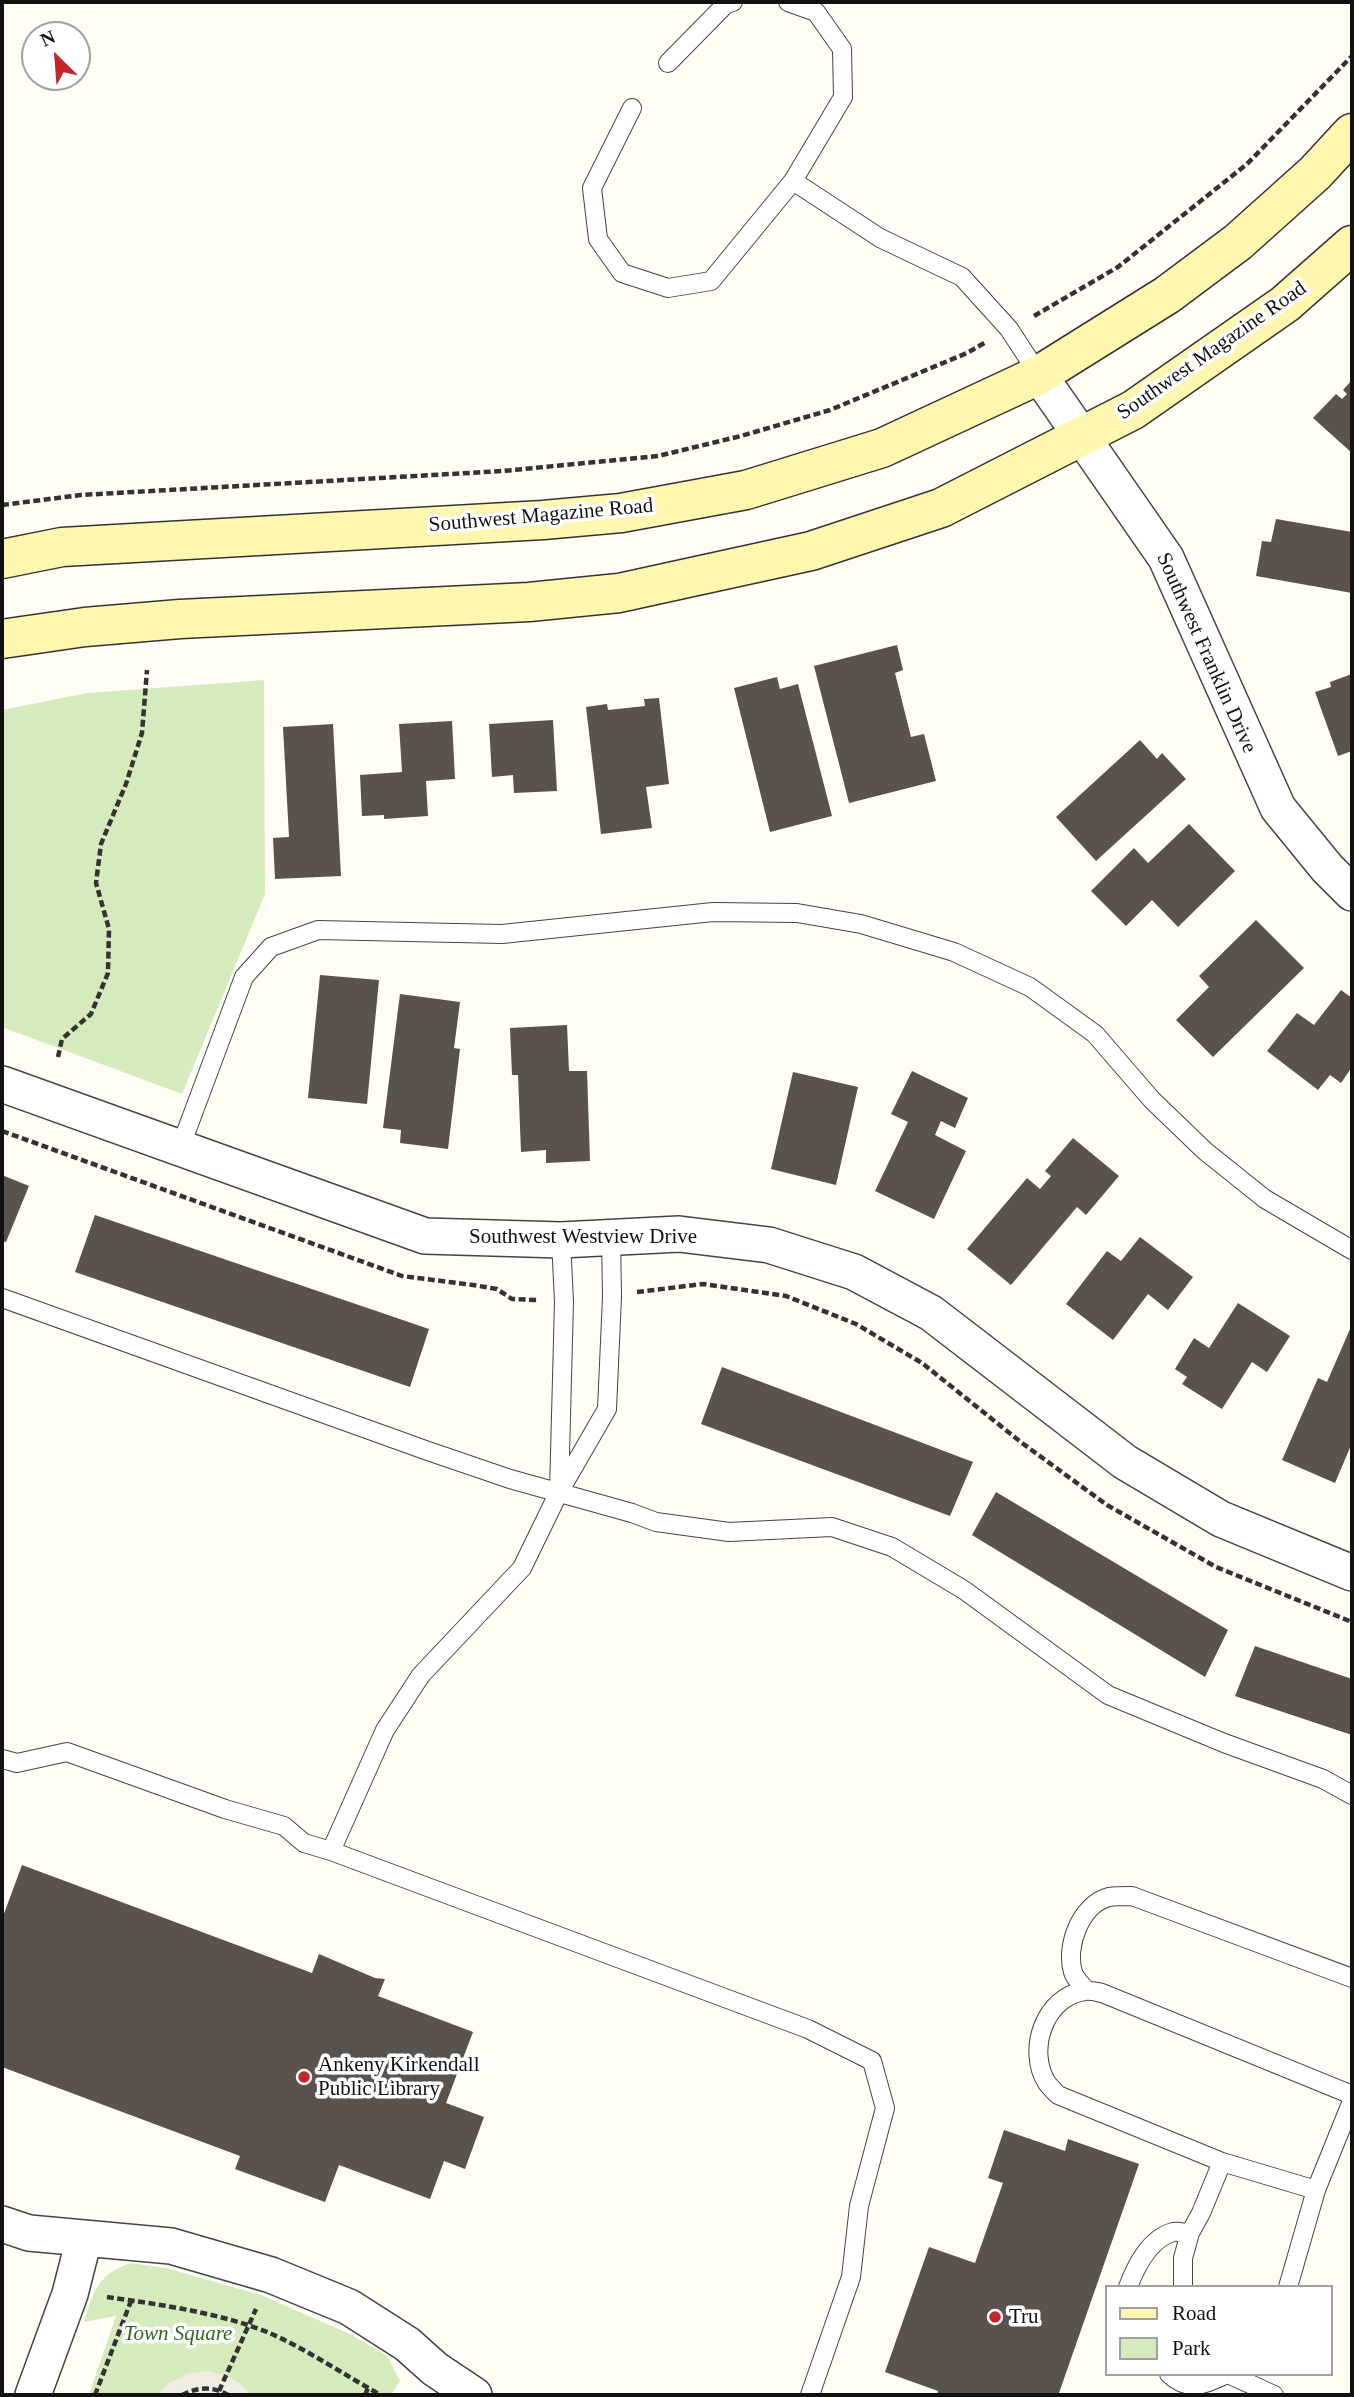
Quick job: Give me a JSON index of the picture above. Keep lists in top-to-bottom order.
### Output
{
  "streets": {
    "main road": ["Southwest Magazine Road"],
    "street": ["Southwest Franklin Drive", "Southwest Westview Drive"]
  },
  "crossings": [
    ["Southwest Magazine Road", "Southwest Franklin Drive"]
  ],
  "parks": ["Town Square"],
  "places": ["Ankeny Kirkendall Public Library", "Tru"],
  "legend": ["Road", "Park"],
  "north": "top left"
}
